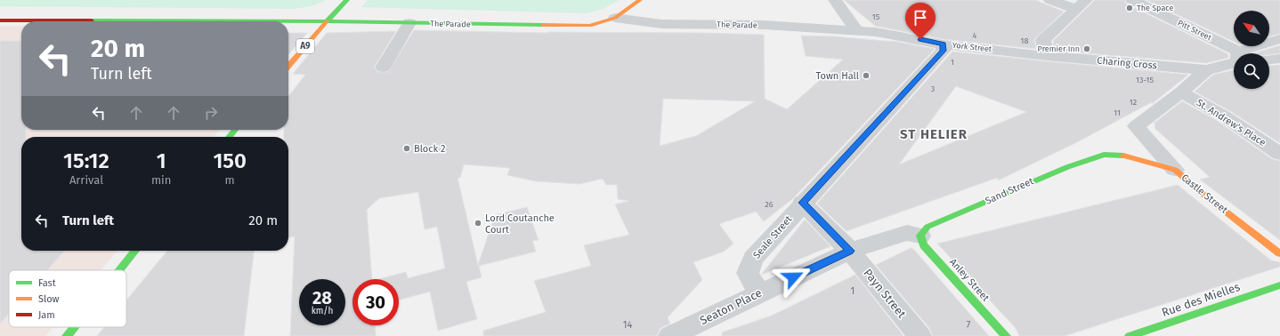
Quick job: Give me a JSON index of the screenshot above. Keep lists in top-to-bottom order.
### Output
{
  "streets": {
    "main road": [
      "The Parade",
      "A9",
      "Sand Street",
      "Castle Street",
      "Anley Street",
      "Rue des Mielles"
    ],
    "street": [
      "Pitt Street",
      "York Street",
      "Charing Cross",
      "St. Andrew's Place",
      "Seale Street",
      "Payn Street",
      "Seaton Place"
    ]
  },
  "crossings": [
    ["The Parade", "A9"],
    ["The Parade", "York Street"],
    ["York Street", "Charing Cross"],
    ["York Street", "Seale Street"],
    ["Charing Cross", "St. Andrew's Place"],
    ["Charing Cross", "Castle Street"],
    ["Sand Street", "Castle Street"],
    ["Sand Street", "Anley Street"],
    ["Seale Street", "Payn Street"],
    ["Seale Street", "Seaton Place"],
    ["Payn Street", "Seaton Place"]
  ],
  "districts": ["ST HELIER"],
  "places": [
    "The Space",
    "Premier Inn",
    "Town Hall",
    "Block 2",
    "Lord Coutanche Court"
  ],
  "house_numbers": [
    "15",
    "4",
    "18",
    "1",
    "13-15",
    "3",
    "12",
    "11",
    "26",
    "1",
    "14",
    "7"
  ],
  "legend": ["Fast", "Slow", "Jam"],
  "north": "top left",
  "page": {
    "turn": ["20 m", "Turn left"],
    "eta": [
      "15:12",
      "Arrival",
      "1",
      "min",
      "150",
      "m"
    ],
    "list": [
      {
        "name": "Turn left",
        "value": "20 m"
      }
    ],
    "speed": "28 km/h",
    "limit": "30"
  }
}
